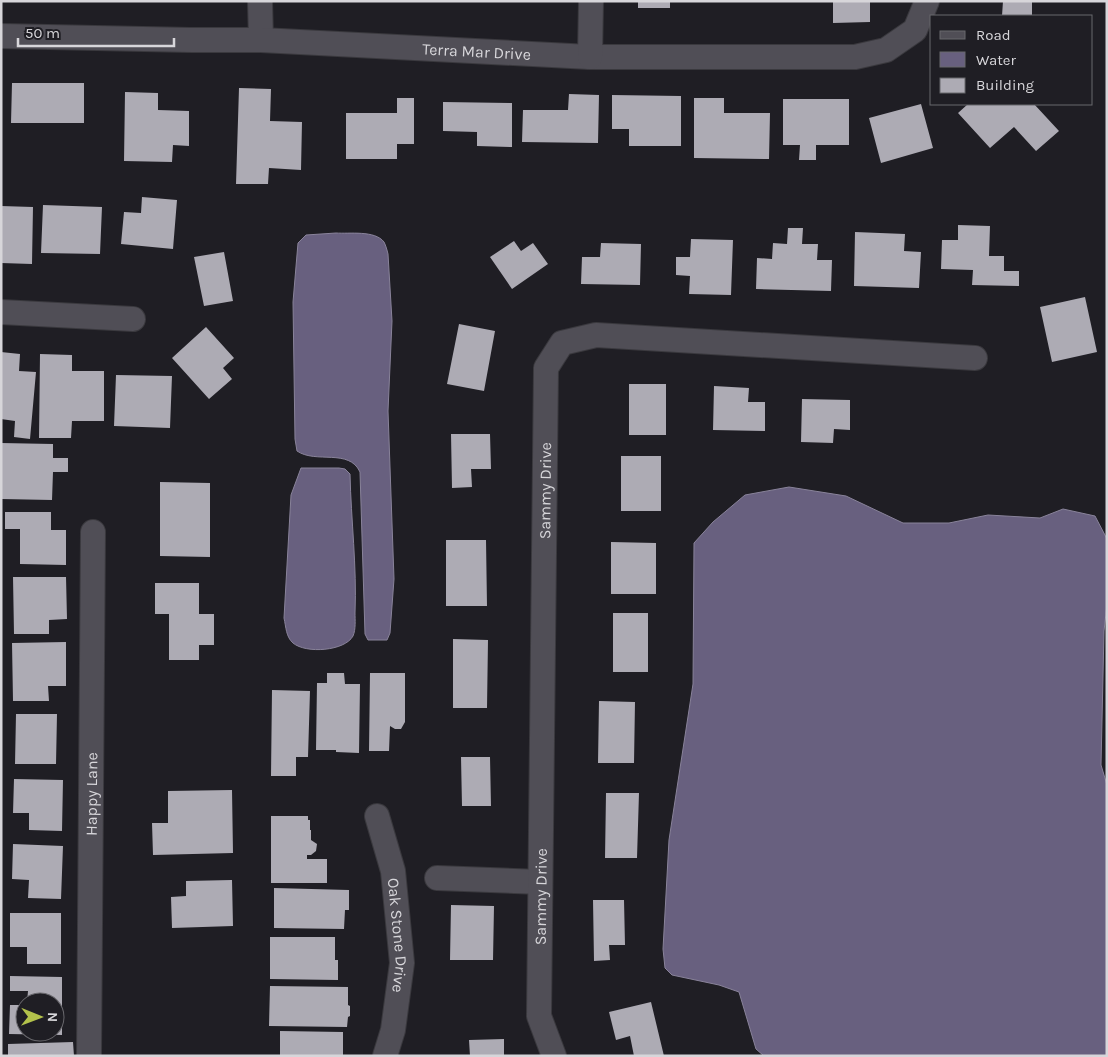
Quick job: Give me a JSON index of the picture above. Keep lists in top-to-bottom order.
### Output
{
  "streets": {
    "street": [
      "Terra Mar Drive",
      "Sammy Drive",
      "Happy Lane",
      "Oak Stone Drive"
    ]
  },
  "legend": ["Road", "Water", "Building"],
  "scale_bar": "50 m",
  "north": "right"
}
